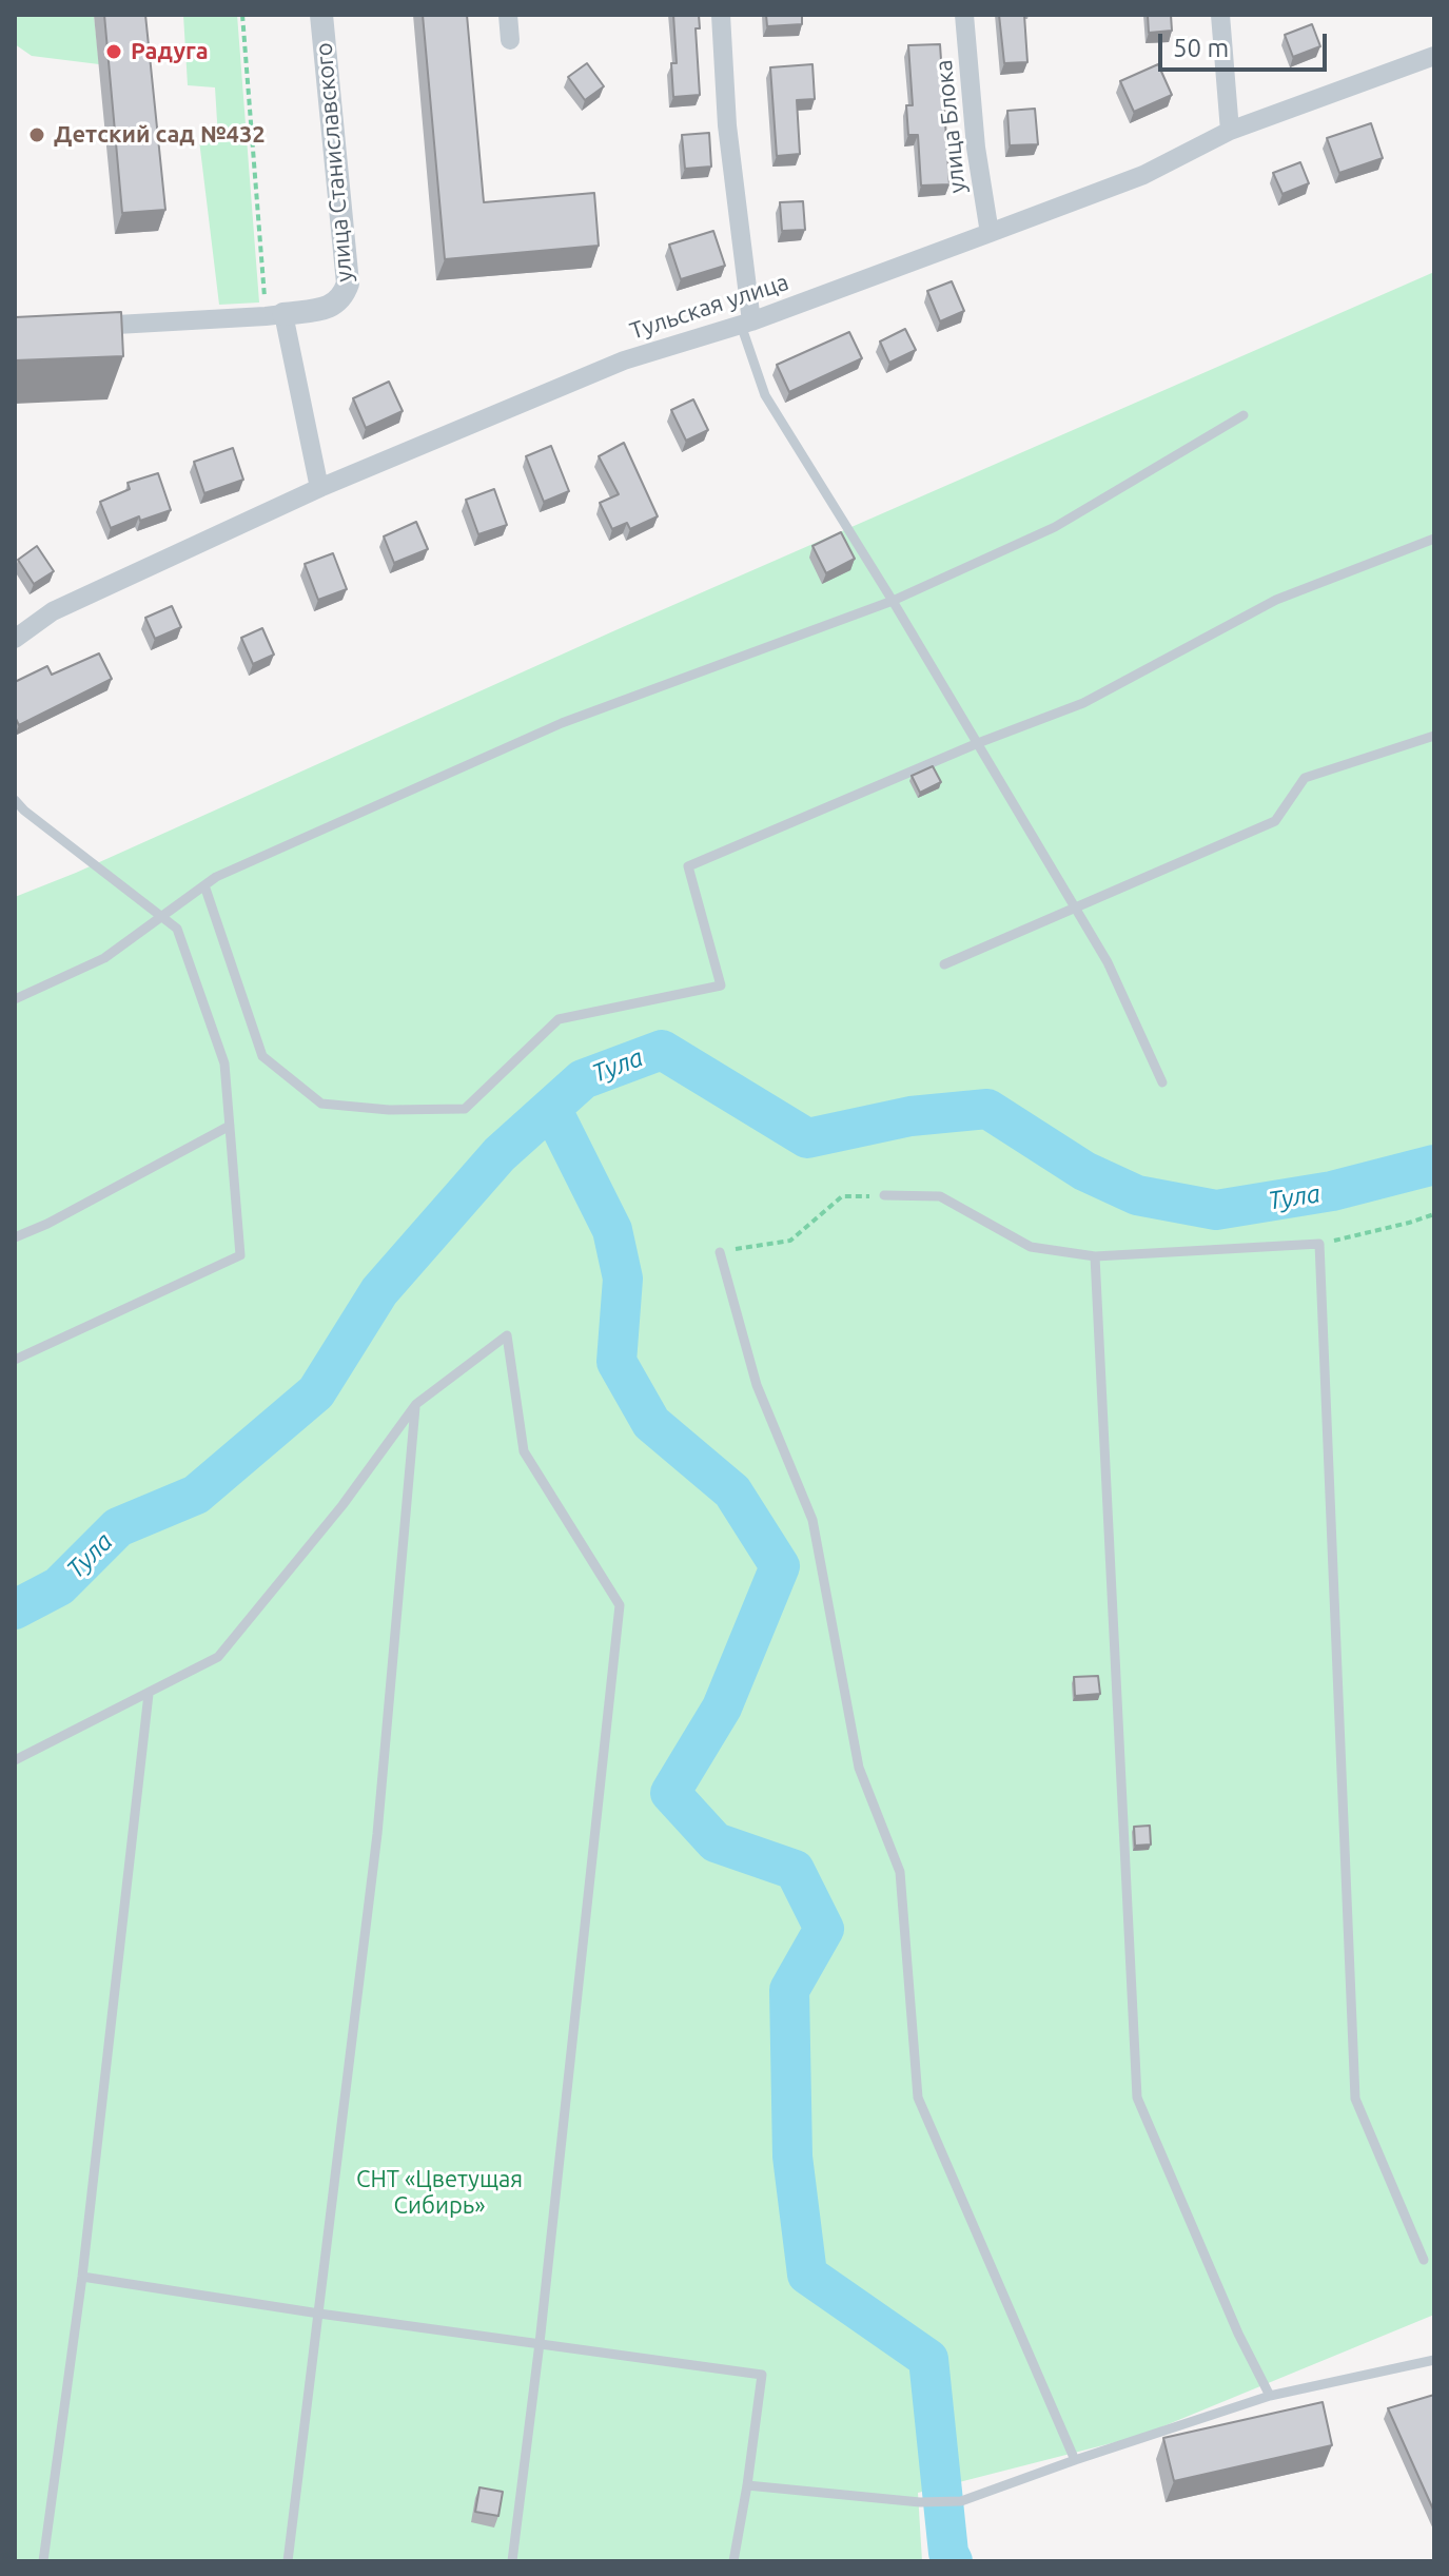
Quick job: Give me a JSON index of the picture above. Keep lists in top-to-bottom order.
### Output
{
  "streets": {
    "street": ["улица Блока", "улица Станиславского", "Тульская улица"]
  },
  "crossings": [
    ["улица Блока", "Тульская улица"]
  ],
  "water": ["Тула"],
  "parks": ["СНТ «Цветущая Сибирь»"],
  "places": ["Радуга", "Детский сад №432"],
  "scale_bar": "50 m"
}
